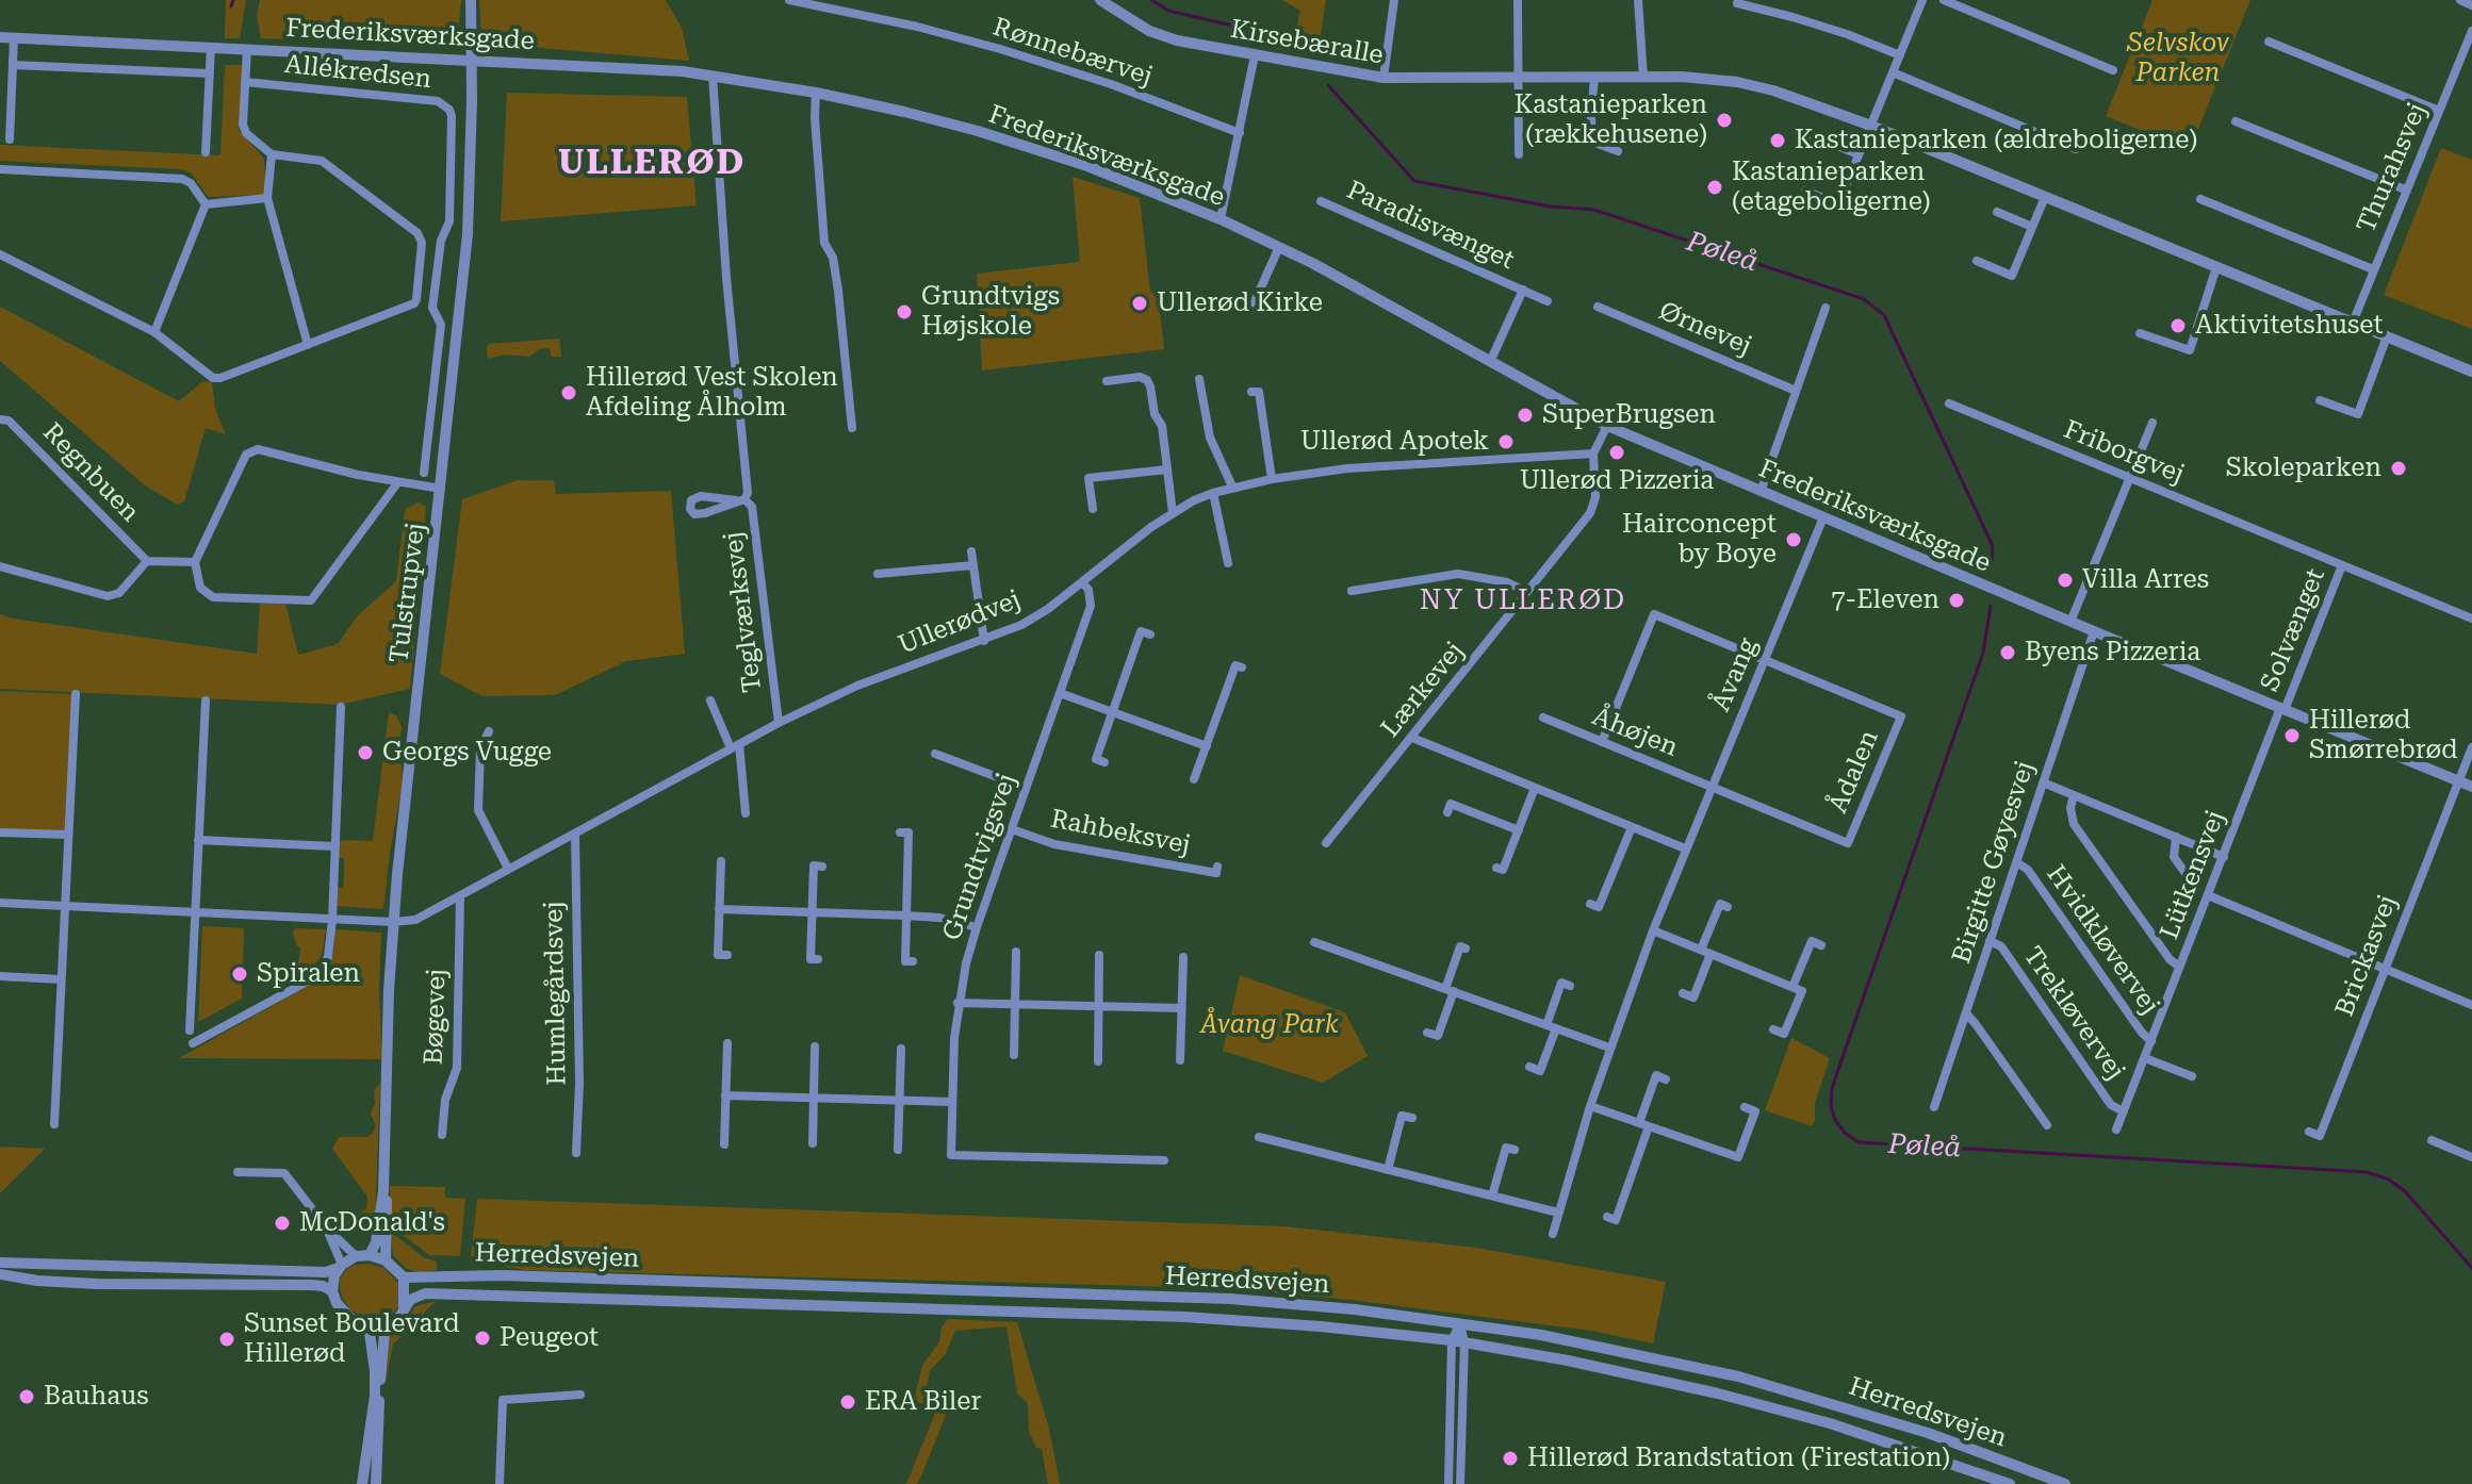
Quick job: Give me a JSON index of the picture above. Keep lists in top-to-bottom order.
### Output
{
  "streets": {
    "street": [
      "Frederiksværksgade",
      "Kirsebæralle",
      "Rønnebærvej",
      "Allékredsen",
      "Thurahsvej",
      "Paradisvænget",
      "Ørnevej",
      "Friborgvej",
      "Regnbuen",
      "Tulstrupvej",
      "Teglværksvej",
      "Ullerødvej",
      "Solvænget",
      "Åvang",
      "Lærkevej",
      "Åhøjen",
      "Ådalen",
      "Rahbeksvej",
      "Grundtvigsvej",
      "Birgitte Gøyesvej",
      "Lütkensvej",
      "Hvidkløvervej",
      "Brickasvej",
      "Humlegårdsvej",
      "Trekløvervej",
      "Bøgevej",
      "Herredsvejen"
    ]
  },
  "crossings": [
    ["Frederiksværksgade", "Allékredsen"],
    ["Frederiksværksgade", "Paradisvænget"],
    ["Frederiksværksgade", "Tulstrupvej"],
    ["Frederiksværksgade", "Teglværksvej"],
    ["Frederiksværksgade", "Solvænget"],
    ["Frederiksværksgade", "Åvang"],
    ["Frederiksværksgade", "Lærkevej"],
    ["Frederiksværksgade", "Birgitte Gøyesvej"],
    ["Frederiksværksgade", "Lütkensvej"],
    ["Frederiksværksgade", "Brickasvej"],
    ["Kirsebæralle", "Thurahsvej"],
    ["Friborgvej", "Solvænget"],
    ["Tulstrupvej", "Ullerødvej"],
    ["Tulstrupvej", "Herredsvejen"],
    ["Teglværksvej", "Ullerødvej"],
    ["Ullerødvej", "Lærkevej"],
    ["Ullerødvej", "Grundtvigsvej"],
    ["Ullerødvej", "Humlegårdsvej"],
    ["Ullerødvej", "Bøgevej"],
    ["Solvænget", "Lütkensvej"],
    ["Åvang", "Åhøjen"],
    ["Åvang", "Ådalen"],
    ["Åhøjen", "Ådalen"],
    ["Rahbeksvej", "Grundtvigsvej"],
    ["Birgitte Gøyesvej", "Hvidkløvervej"],
    ["Birgitte Gøyesvej", "Trekløvervej"],
    ["Lütkensvej", "Hvidkløvervej"],
    ["Lütkensvej", "Trekløvervej"]
  ],
  "districts": ["ULLERØD", "NY ULLERØD"],
  "water": ["Pøleå"],
  "parks": ["Selvskov Parken", "Åvang Park"],
  "places": [
    "Kastanieparken (rækkehusene)",
    "Kastanieparken (ældreboligerne)",
    "Kastanieparken (etageboligerne)",
    "Ullerød Kirke",
    "Grundtvigs Højskole",
    "Aktivitetshuset",
    "Hillerød Vest Skolen Afdeling Ålholm",
    "SuperBrugsen",
    "Ullerød Apotek",
    "Ullerød Pizzeria",
    "Skoleparken",
    "Hairconcept by Boye",
    "Villa Arres",
    "7-Eleven",
    "Byens Pizzeria",
    "Hillerød Smørrebrød",
    "Georgs Vugge",
    "Spiralen",
    "McDonald's",
    "Peugeot",
    "Sunset Boulevard Hillerød",
    "Bauhaus",
    "ERA Biler",
    "Hillerød Brandstation (Firestation)"
  ]
}
